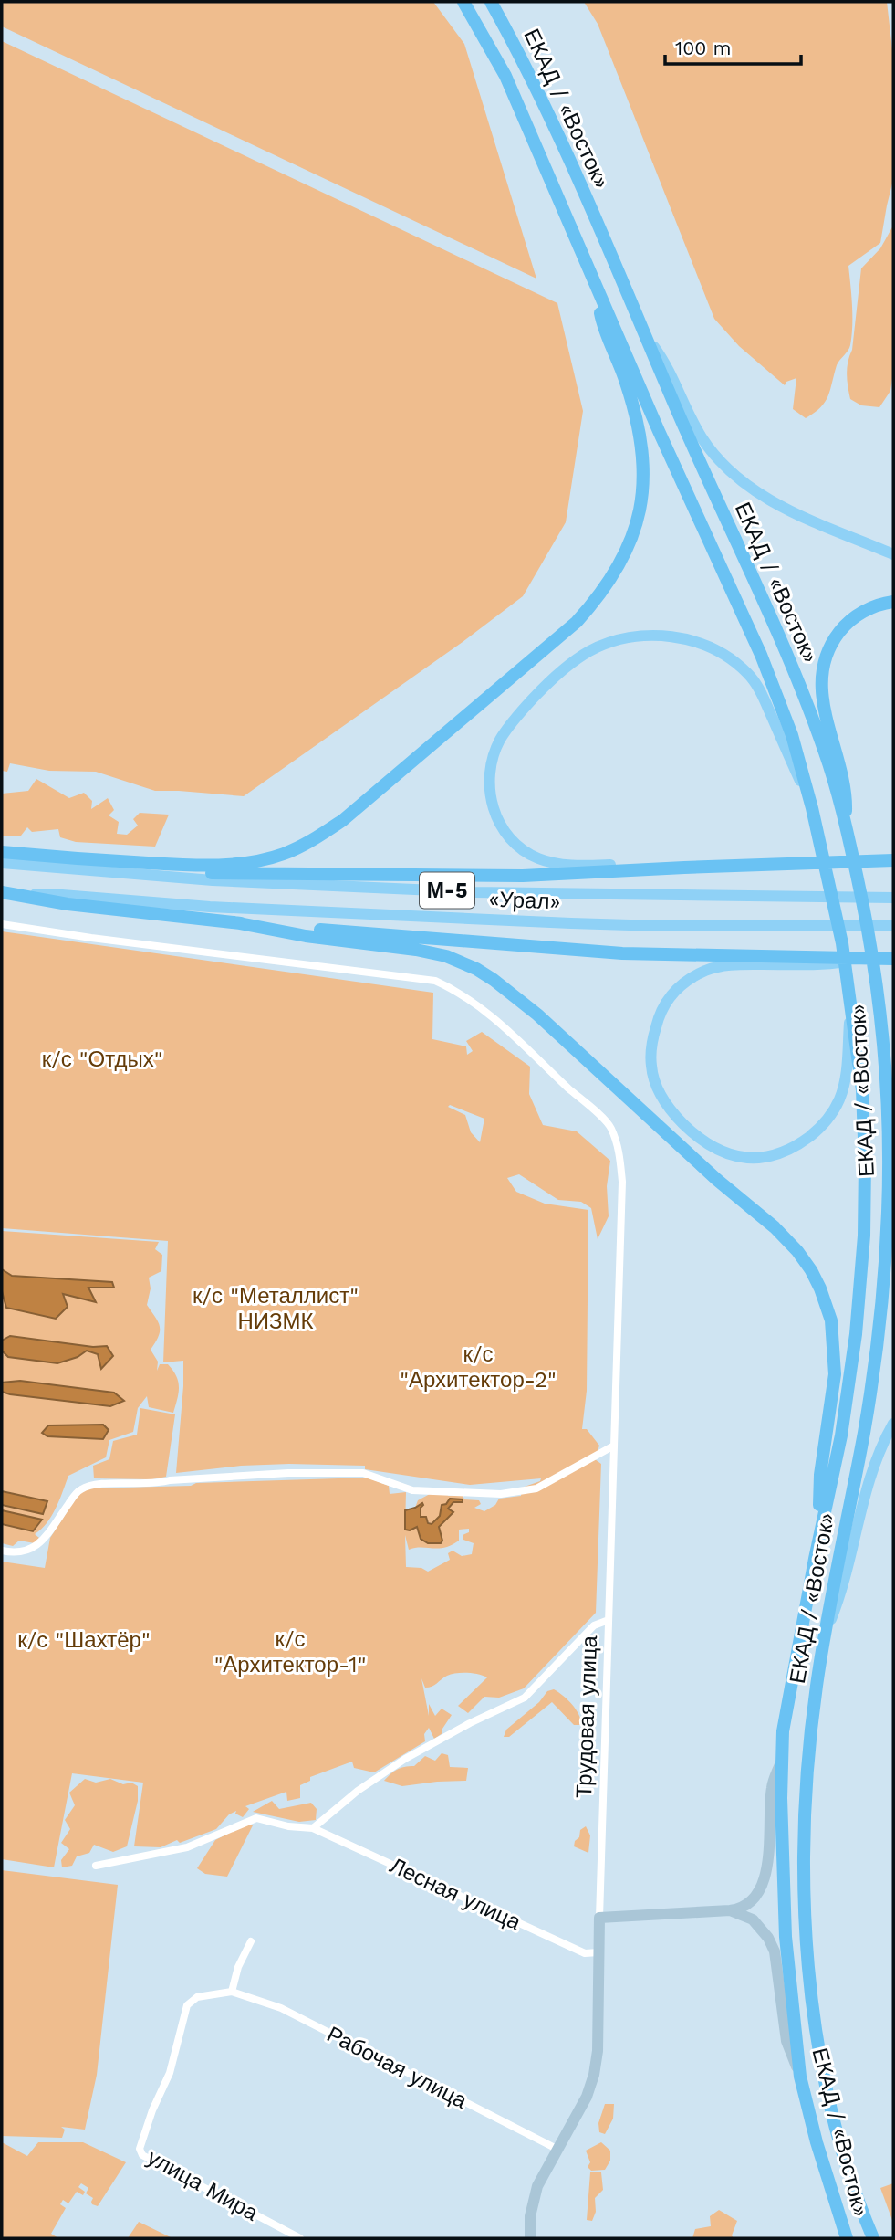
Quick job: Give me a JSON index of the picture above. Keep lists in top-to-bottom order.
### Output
{
  "streets": {
    "highway": ["ЕКАД / «Восток»"],
    "main road": ["М-5", "«Урал»", "Трудовая улица"],
    "street": ["Лесная улица", "Рабочая улица", "улица Мира"]
  },
  "crossings": [
    ["Трудовая улица", "Лесная улица"],
    ["Трудовая улица", "Рабочая улица"],
    ["Рабочая улица", "улица Мира"]
  ],
  "parks": [
    "к/с \"Отдых\"",
    "к/с \"Металлист\" НИЗМК",
    "к/с \"Архитектор-2\"",
    "к/с \"Архитектор-1\"",
    "к/с \"Шахтёр\""
  ],
  "scale_bar": "100 m"
}
